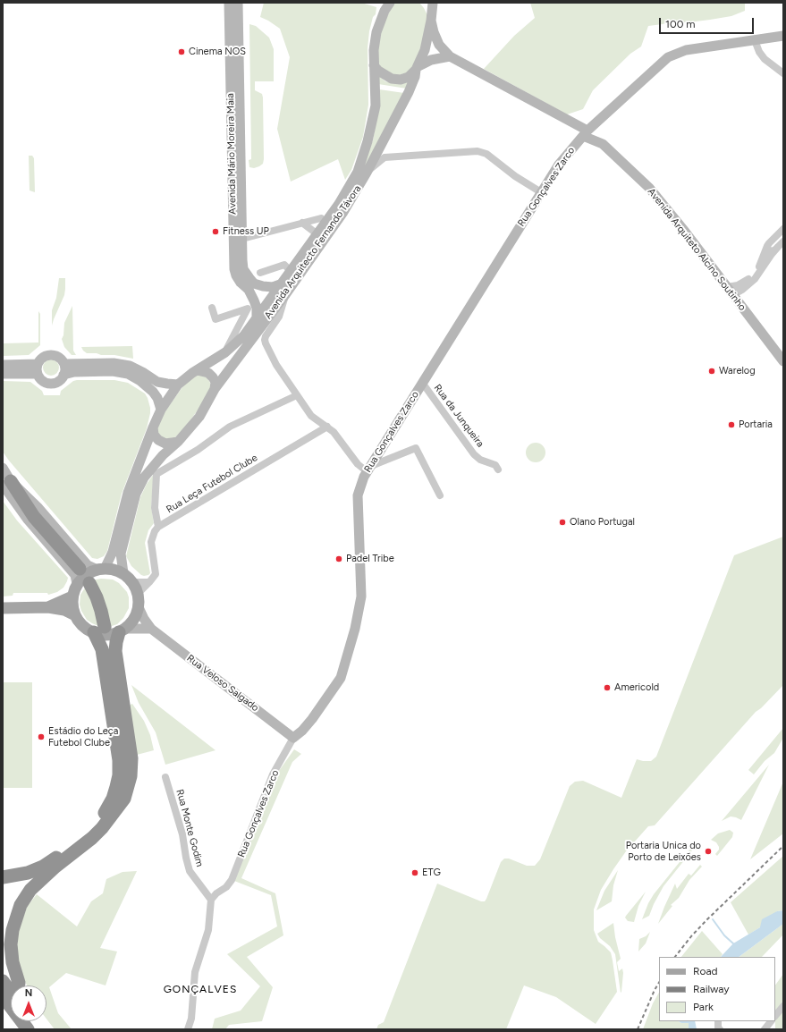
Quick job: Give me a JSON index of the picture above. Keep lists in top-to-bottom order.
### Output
{
  "streets": {
    "main road": [
      "Avenida Mário Moreira Maia",
      "Rua Gonçalves Zarco",
      "Avenida Arquiteto Alcino Soutinho",
      "Avenida Arquitecto Fernando Távora",
      "Rua Veloso Salgado"
    ],
    "street": ["Rua da Junqueira", "Rua Leça Futebol Clube", "Rua Monte Godim"]
  },
  "crossings": [
    ["Avenida Mário Moreira Maia", "Avenida Arquitecto Fernando Távora"],
    ["Rua Gonçalves Zarco", "Avenida Arquiteto Alcino Soutinho"],
    ["Rua Gonçalves Zarco", "Rua da Junqueira"],
    ["Rua Gonçalves Zarco", "Rua Veloso Salgado"],
    ["Rua Gonçalves Zarco", "Rua Monte Godim"],
    ["Avenida Arquiteto Alcino Soutinho", "Avenida Arquitecto Fernando Távora"]
  ],
  "districts": ["GONÇALVES"],
  "places": [
    "Cinema NOS",
    "Fitness UP",
    "Warelog",
    "Portaria",
    "Olano Portugal",
    "Padel Tribe",
    "Americold",
    "Estádio do Leça Futebol Clube",
    "Portaria Unica do Porto de Leixões",
    "ETG"
  ],
  "legend": ["Road", "Railway", "Park"],
  "scale_bar": "100 m",
  "north": "top"
}
